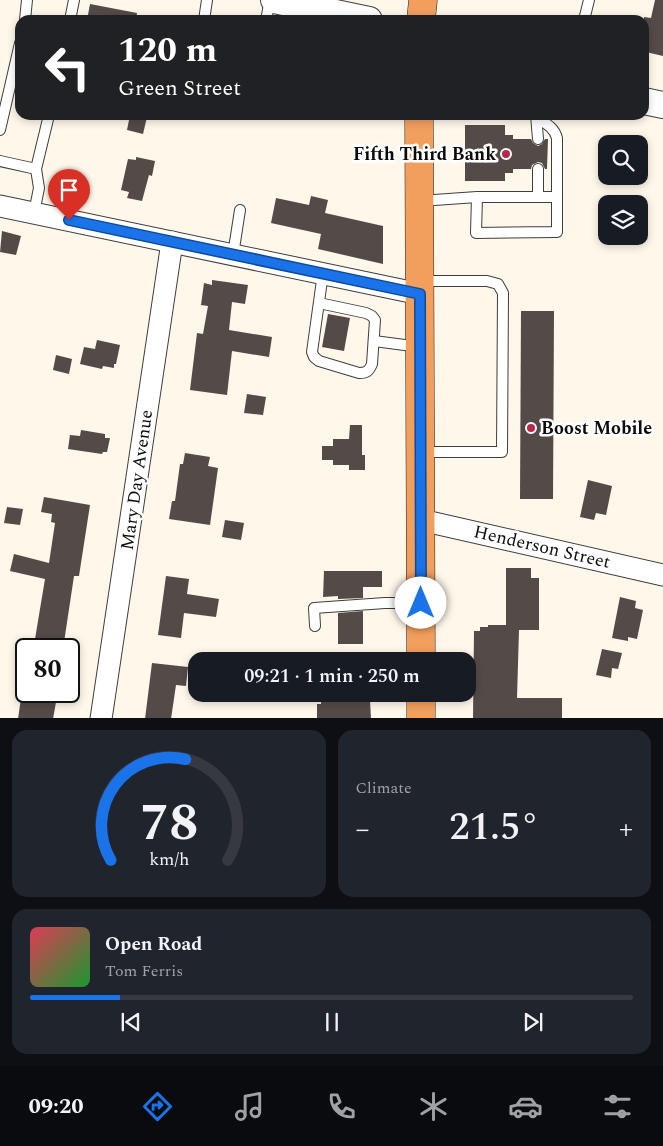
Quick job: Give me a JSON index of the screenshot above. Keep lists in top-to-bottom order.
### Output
{
  "streets": {
    "street": ["Mary Day Avenue", "Henderson Street"]
  },
  "places": ["Fifth Third Bank", "Boost Mobile"],
  "page": {
    "turn": ["120 m", "Green Street"],
    "limit": "80",
    "trip": "09:21 · 1 min · 250 m",
    "tile": "Climate",
    "heat": ["−", "21.5°", "+"],
    "song": ["Open Road", "Tom Ferris"],
    "tabs": "09:20",
    "gauge": ["78", "km/h"]
  }
}
